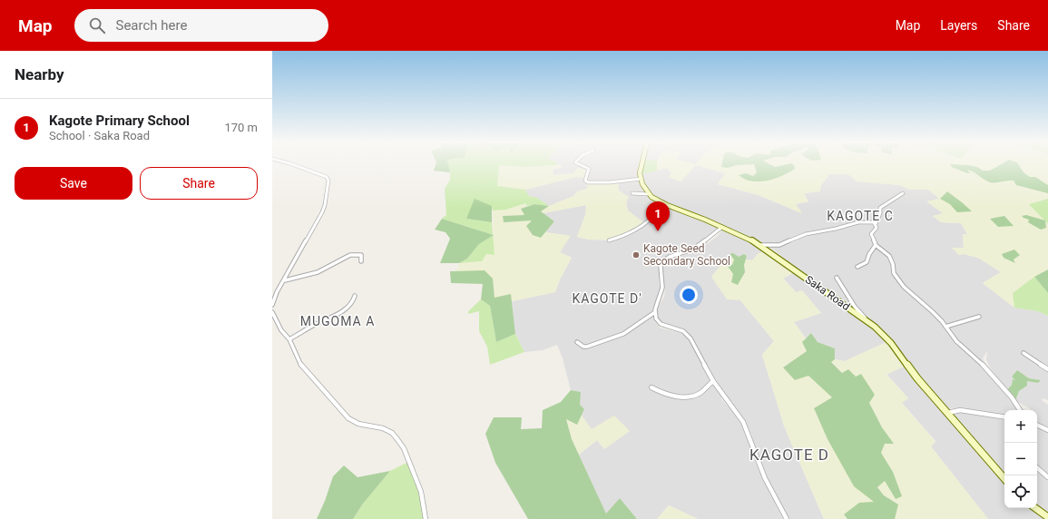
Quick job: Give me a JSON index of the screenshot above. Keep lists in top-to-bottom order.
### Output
{
  "streets": {
    "main road": ["Saka Road"]
  },
  "districts": [
    "KAGOTE C",
    "KAGOTE D'",
    "MUGOMA A",
    "KAGOTE D"
  ],
  "places": ["Kagote Seed Secondary School"],
  "page": {
    "header": "Map",
    "search": "Search here",
    "nav": ["Map", "Layers", "Share"],
    "heading": "Nearby",
    "list": [
      {
        "mark": "1",
        "name": "Kagote Primary School",
        "note": "School · Saka Road",
        "value": "170 m"
      }
    ],
    "buttons": ["Save", "Share"],
    "pins": "1",
    "map_buttons": ["+", "−"]
  }
}
